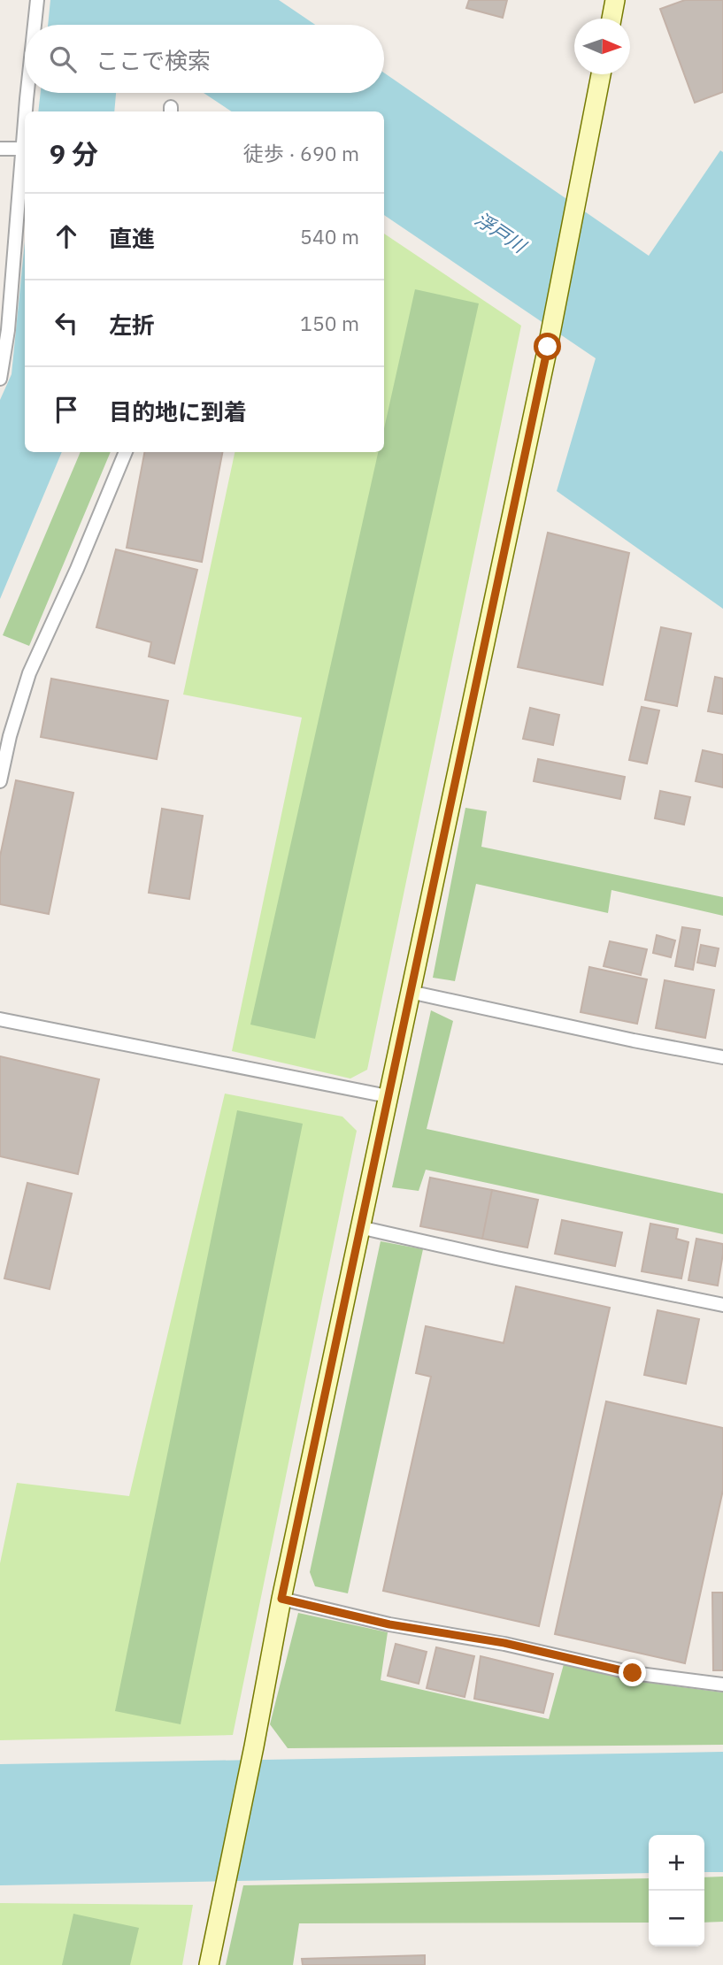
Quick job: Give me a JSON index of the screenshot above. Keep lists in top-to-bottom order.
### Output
{
  "water": ["浮戸川"],
  "north": "right",
  "page": {
    "search": "ここで検索",
    "heading": ["9 分", "徒歩 · 690 m"],
    "list": [
      ["直進", "540 m"],
      ["左折", "150 m"],
      "目的地に到着"
    ],
    "map_buttons": ["+", "−"]
  }
}
